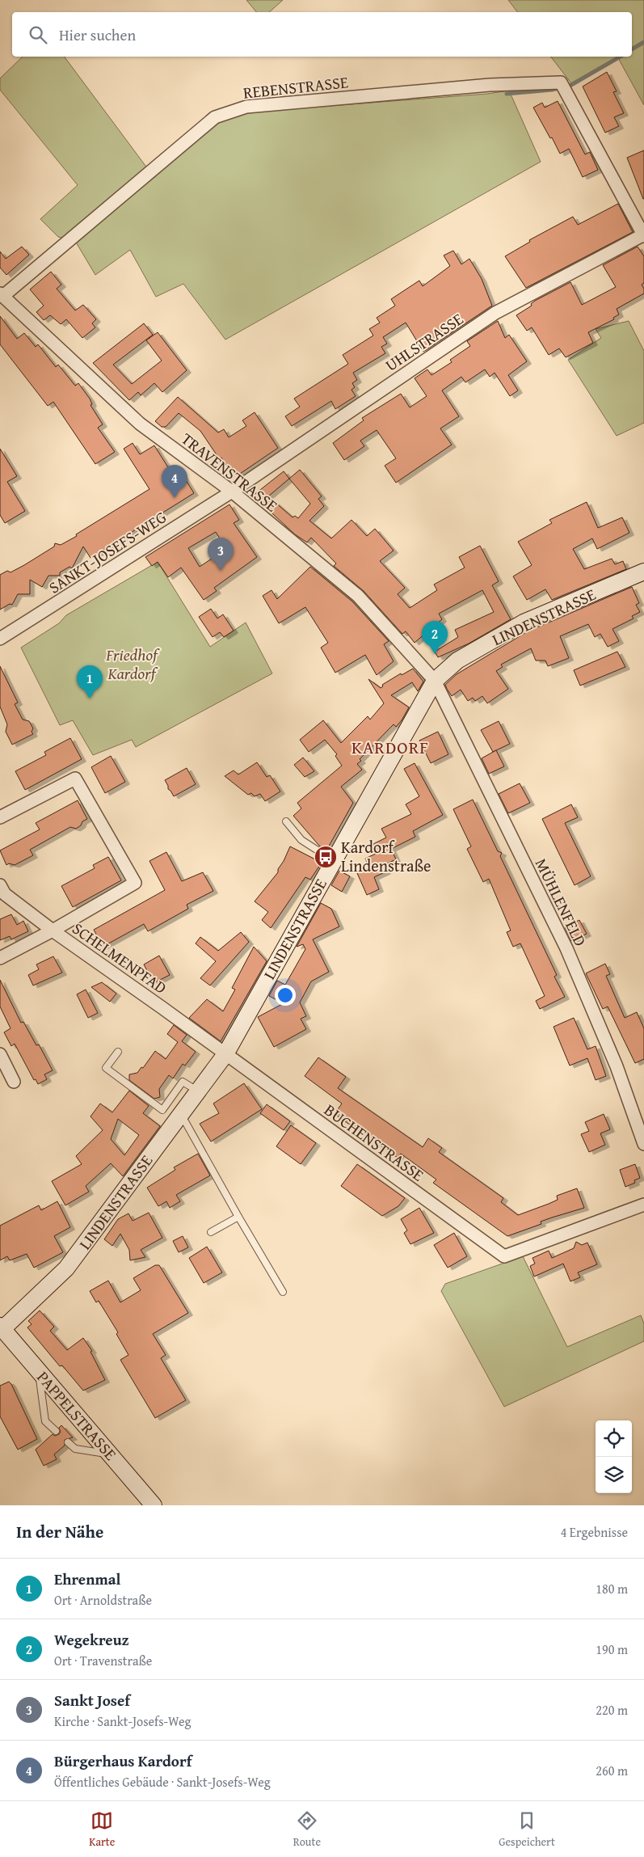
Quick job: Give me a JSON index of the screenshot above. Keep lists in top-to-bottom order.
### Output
{
  "streets": {
    "street": [
      "REBENSTRASSE",
      "UHLSTRASSE",
      "TRAVENSTRASSE",
      "SANKT-JOSEFS-WEG",
      "LINDENSTRASSE",
      "MÜHLENFELD",
      "SCHELMENPFAD",
      "BUCHENSTRASSE",
      "PAPPELSTRASSE"
    ]
  },
  "crossings": [
    ["REBENSTRASSE", "UHLSTRASSE"],
    ["REBENSTRASSE", "TRAVENSTRASSE"],
    ["UHLSTRASSE", "TRAVENSTRASSE"],
    ["UHLSTRASSE", "SANKT-JOSEFS-WEG"],
    ["TRAVENSTRASSE", "SANKT-JOSEFS-WEG"],
    ["TRAVENSTRASSE", "LINDENSTRASSE"],
    ["TRAVENSTRASSE", "MÜHLENFELD"],
    ["LINDENSTRASSE", "MÜHLENFELD"],
    ["LINDENSTRASSE", "SCHELMENPFAD"],
    ["LINDENSTRASSE", "BUCHENSTRASSE"],
    ["LINDENSTRASSE", "PAPPELSTRASSE"],
    ["SCHELMENPFAD", "BUCHENSTRASSE"]
  ],
  "districts": ["KARDORF"],
  "parks": ["Friedhof Kardorf"],
  "places": {
    "bus stop": ["Kardorf Lindenstraße"]
  },
  "page": {
    "search": "Hier suchen",
    "pins": [
      "4",
      "3",
      "2",
      "1"
    ],
    "heading": ["In der Nähe", "4 Ergebnisse"],
    "list": [
      {
        "mark": "1",
        "name": "Ehrenmal",
        "note": "Ort · Arnoldstraße",
        "value": "180 m"
      },
      {
        "mark": "2",
        "name": "Wegekreuz",
        "note": "Ort · Travenstraße",
        "value": "190 m"
      },
      {
        "mark": "3",
        "name": "Sankt Josef",
        "note": "Kirche · Sankt-Josefs-Weg",
        "value": "220 m"
      },
      {
        "mark": "4",
        "name": "Bürgerhaus Kardorf",
        "note": "Öffentliches Gebäude · Sankt-Josefs-Weg",
        "value": "260 m"
      }
    ],
    "nav": ["Karte", "Route", "Gespeichert"]
  }
}
